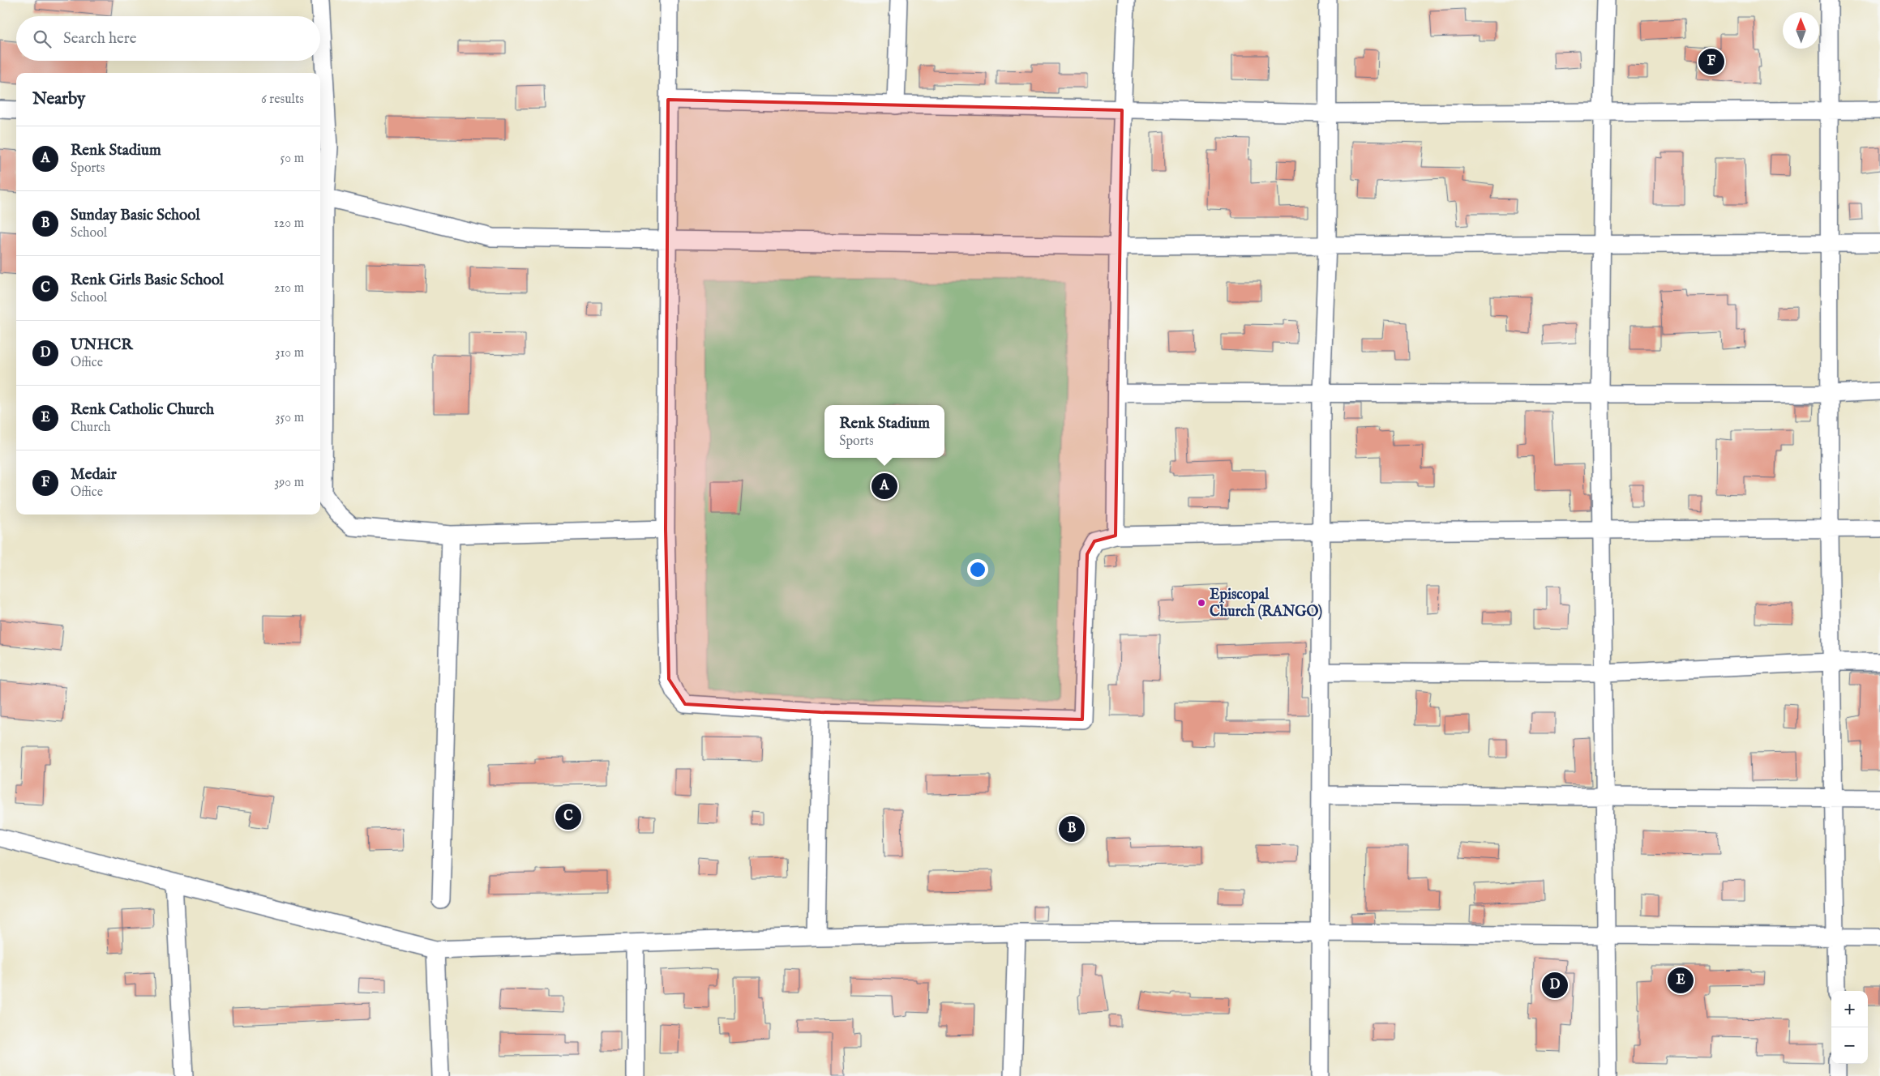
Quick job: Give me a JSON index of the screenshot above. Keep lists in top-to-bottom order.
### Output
{
  "places": ["Episcopal Church (RANGO)"],
  "north": "top",
  "page": {
    "search": "Search here",
    "pins": [
      "F",
      "A",
      "C",
      "B",
      "E",
      "D"
    ],
    "heading": ["Nearby", "6 results"],
    "list": [
      {
        "mark": "A",
        "name": "Renk Stadium",
        "note": "Sports",
        "value": "50 m"
      },
      {
        "mark": "B",
        "name": "Sunday Basic School",
        "note": "School",
        "value": "120 m"
      },
      {
        "mark": "C",
        "name": "Renk Girls Basic School",
        "note": "School",
        "value": "210 m"
      },
      {
        "mark": "D",
        "name": "UNHCR",
        "note": "Office",
        "value": "310 m"
      },
      {
        "mark": "E",
        "name": "Renk Catholic Church",
        "note": "Church",
        "value": "350 m"
      },
      {
        "mark": "F",
        "name": "Medair",
        "note": "Office",
        "value": "390 m"
      }
    ],
    "popup": ["Renk Stadium", "Sports"],
    "map_buttons": ["+", "−"]
  }
}
